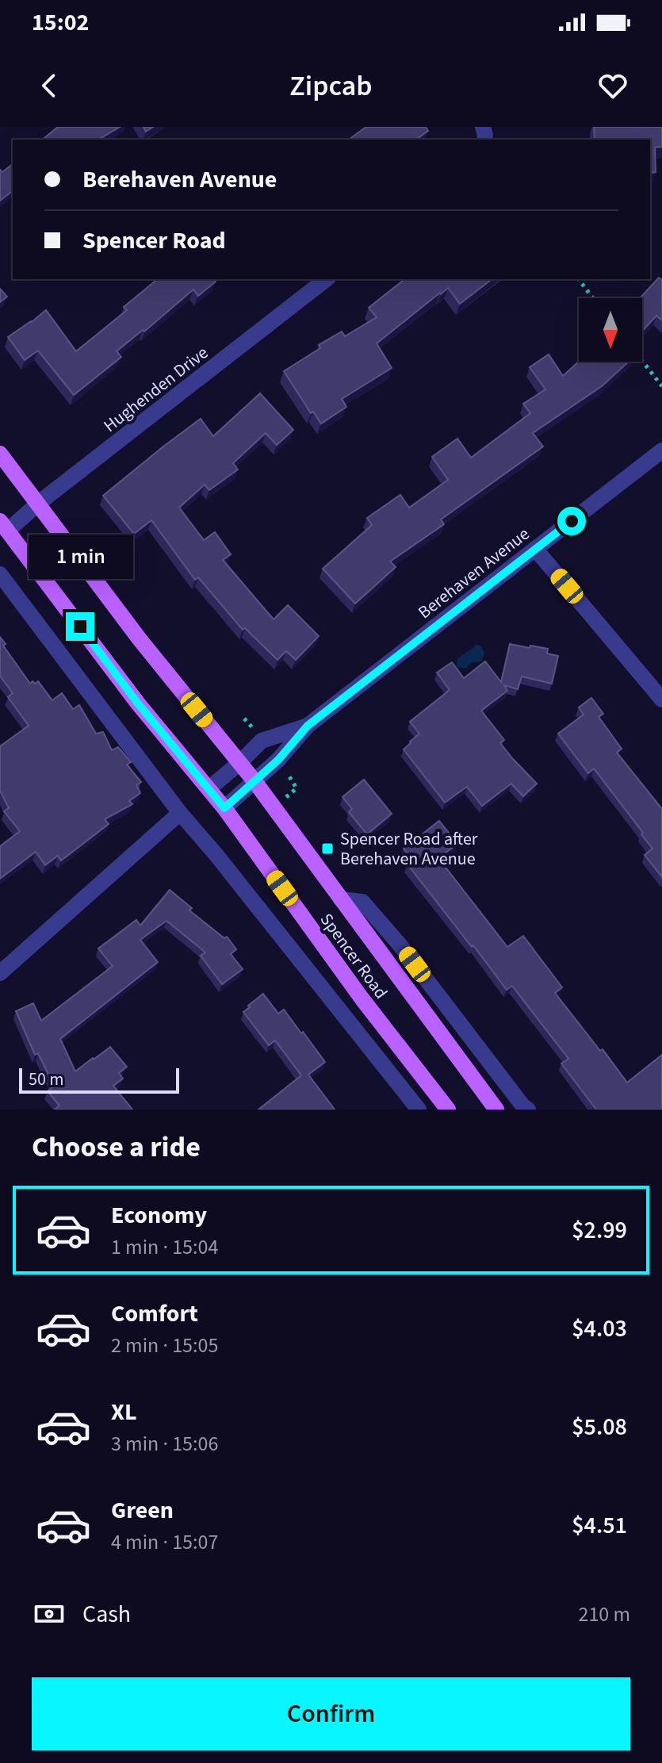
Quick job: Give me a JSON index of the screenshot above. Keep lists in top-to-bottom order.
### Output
{
  "streets": {
    "main road": ["Spencer Road"],
    "street": ["Hughenden Drive", "Berehaven Avenue"]
  },
  "crossings": [
    ["Hughenden Drive", "Spencer Road"],
    ["Berehaven Avenue", "Spencer Road"]
  ],
  "places": {
    "transit": ["Spencer Road after Berehaven Avenue"]
  },
  "scale_bar": "50 m",
  "north": "bottom",
  "page": {
    "status": "15:02",
    "header": "Zipcab",
    "banner": ["Berehaven Avenue", "Spencer Road"],
    "bubble": "1 min",
    "scale": "50 m",
    "heading": "Choose a ride",
    "list": [
      {
        "name": "Economy",
        "note": "1 min · 15:04",
        "value": "$2.99"
      },
      {
        "name": "Comfort",
        "note": "2 min · 15:05",
        "value": "$4.03"
      },
      {
        "name": "XL",
        "note": "3 min · 15:06",
        "value": "$5.08"
      },
      {
        "name": "Green",
        "note": "4 min · 15:07",
        "value": "$4.51"
      }
    ],
    "pay": ["Cash", "210 m"],
    "buttons": "Confirm"
  }
}
